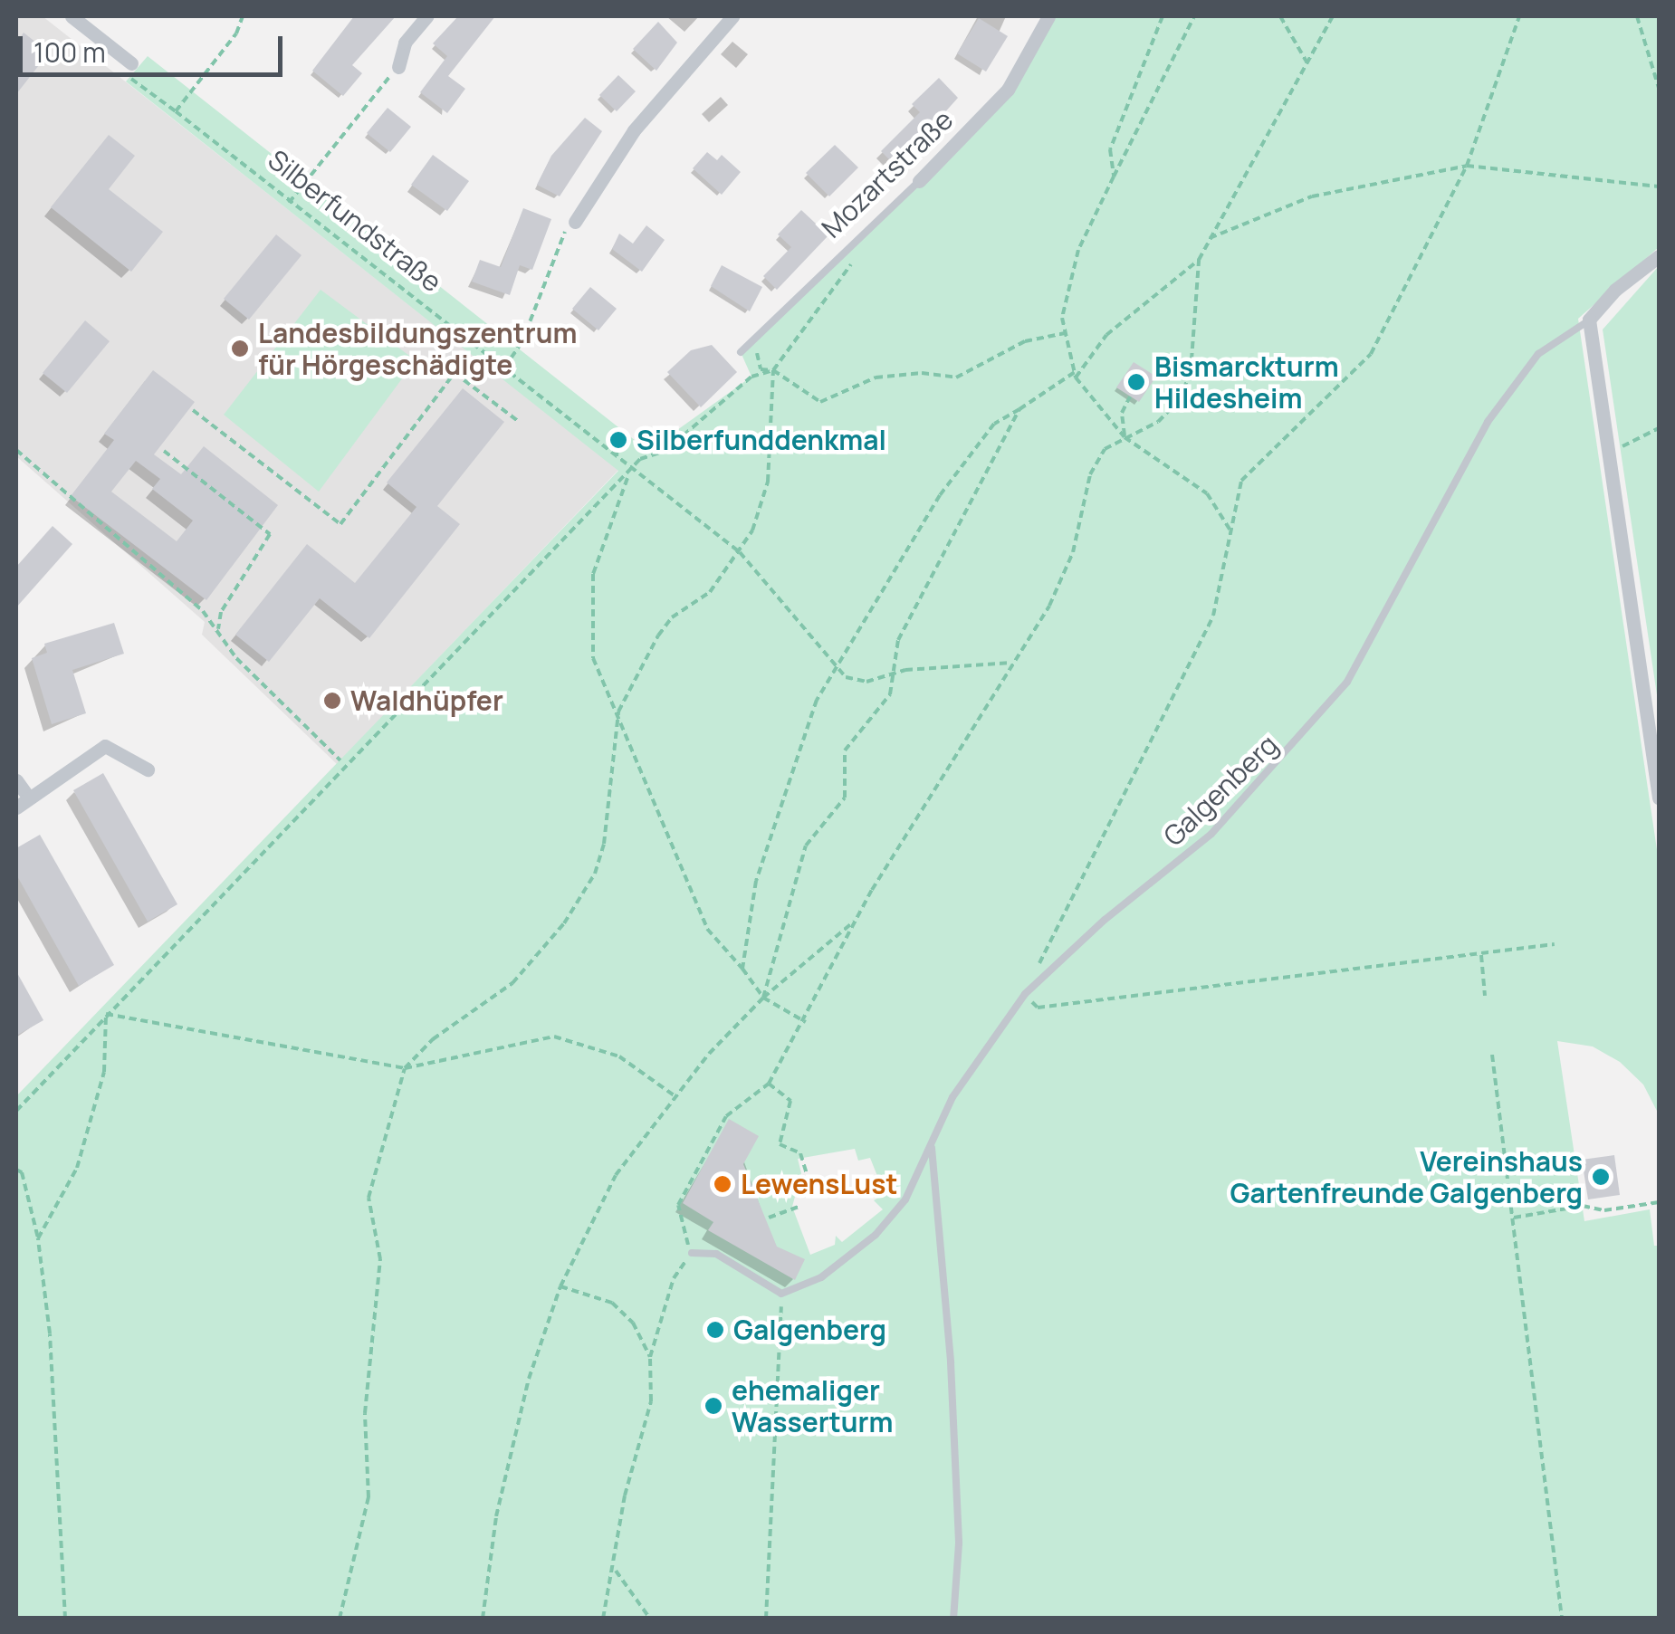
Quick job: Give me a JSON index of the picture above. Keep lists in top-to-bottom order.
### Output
{
  "streets": {
    "street": ["Mozartstraße"],
    "lane": ["Galgenberg"],
    "path": ["Silberfundstraße"]
  },
  "places": [
    "Landesbildungszentrum für Hörgeschädigte",
    "Bismarckturm Hildesheim",
    "Silberfunddenkmal",
    "Waldhüpfer",
    "Vereinshaus Gartenfreunde Galgenberg",
    "LewensLust",
    "Galgenberg",
    "ehemaliger Wasserturm"
  ],
  "scale_bar": "100 m"
}
